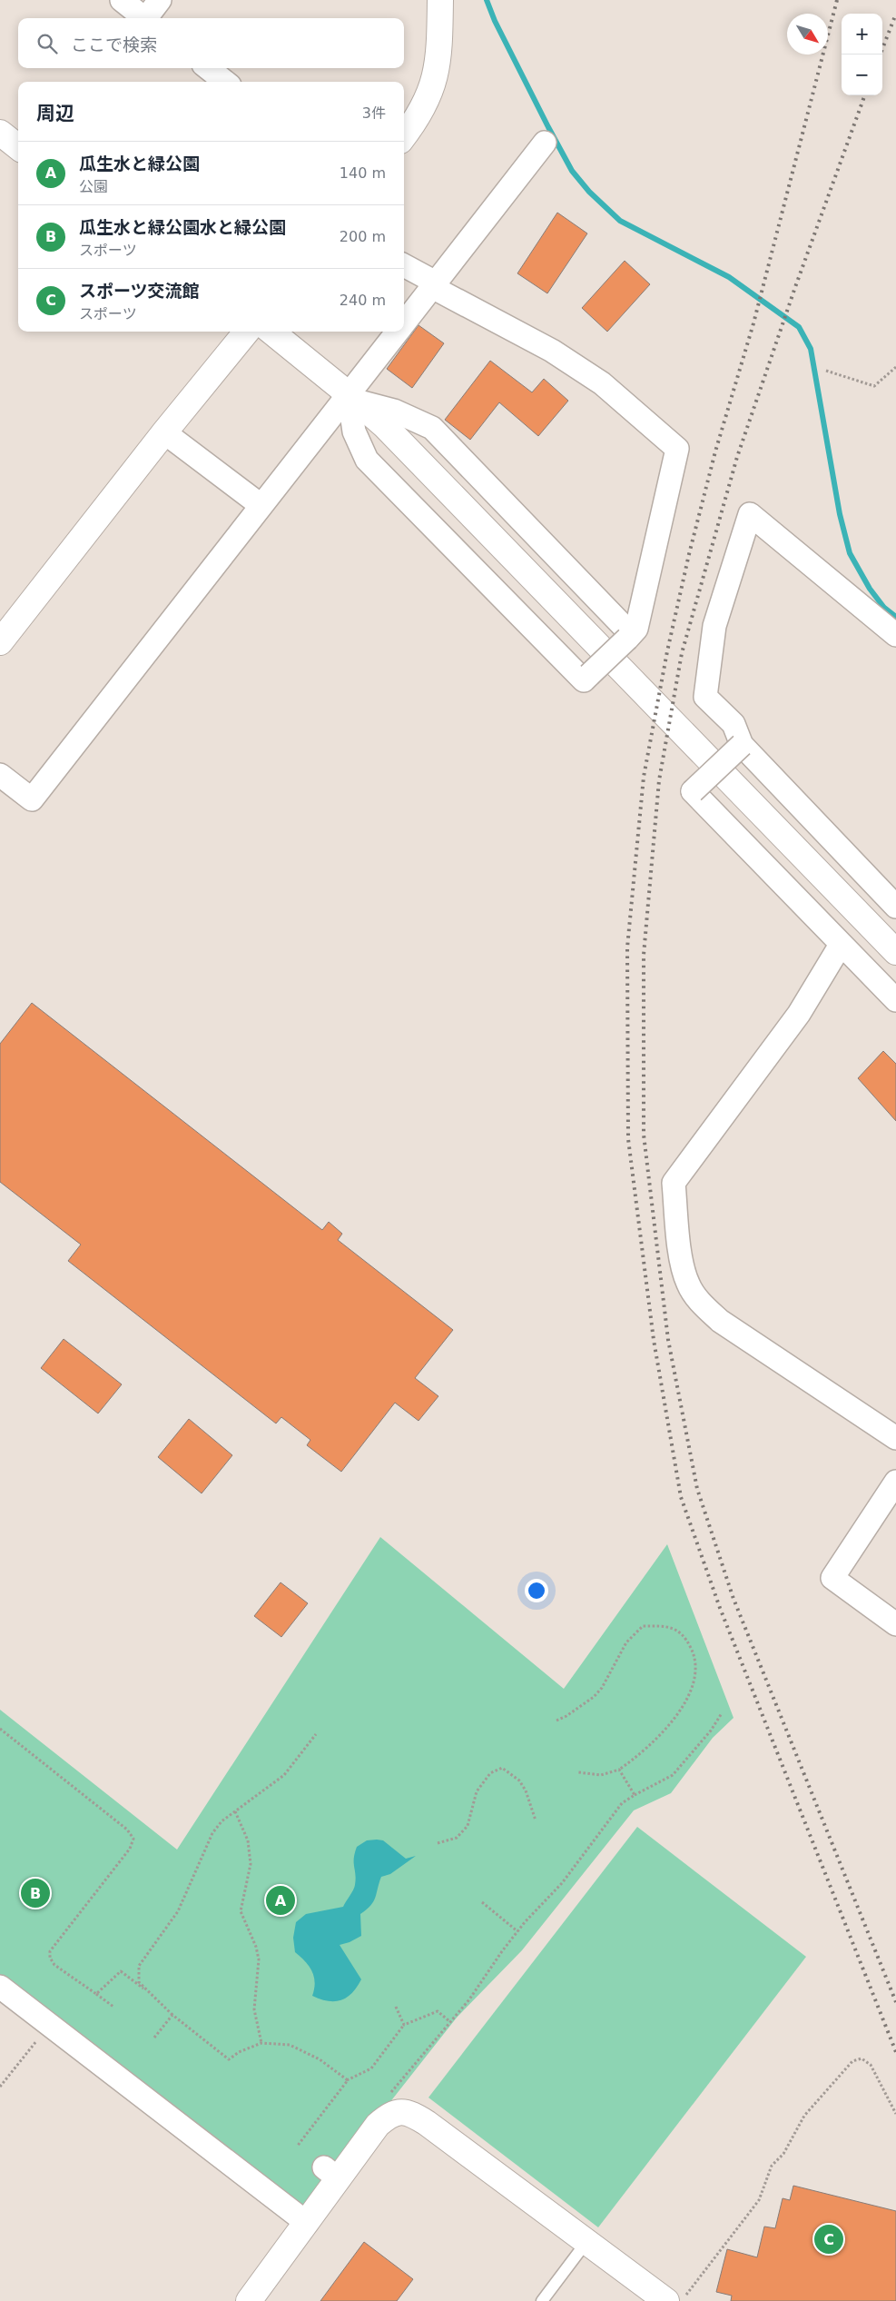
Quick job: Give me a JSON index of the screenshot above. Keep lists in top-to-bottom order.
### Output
{
  "north": "bottom right",
  "page": {
    "map_buttons": ["+", "−"],
    "search": "ここで検索",
    "heading": ["周辺", "3件"],
    "list": [
      {
        "mark": "A",
        "name": "瓜生水と緑公園",
        "note": "公園",
        "value": "140 m"
      },
      {
        "mark": "B",
        "name": "瓜生水と緑公園水と緑公園",
        "note": "スポーツ",
        "value": "200 m"
      },
      {
        "mark": "C",
        "name": "スポーツ交流館",
        "note": "スポーツ",
        "value": "240 m"
      }
    ],
    "pins": ["B", "A", "C"]
  }
}
